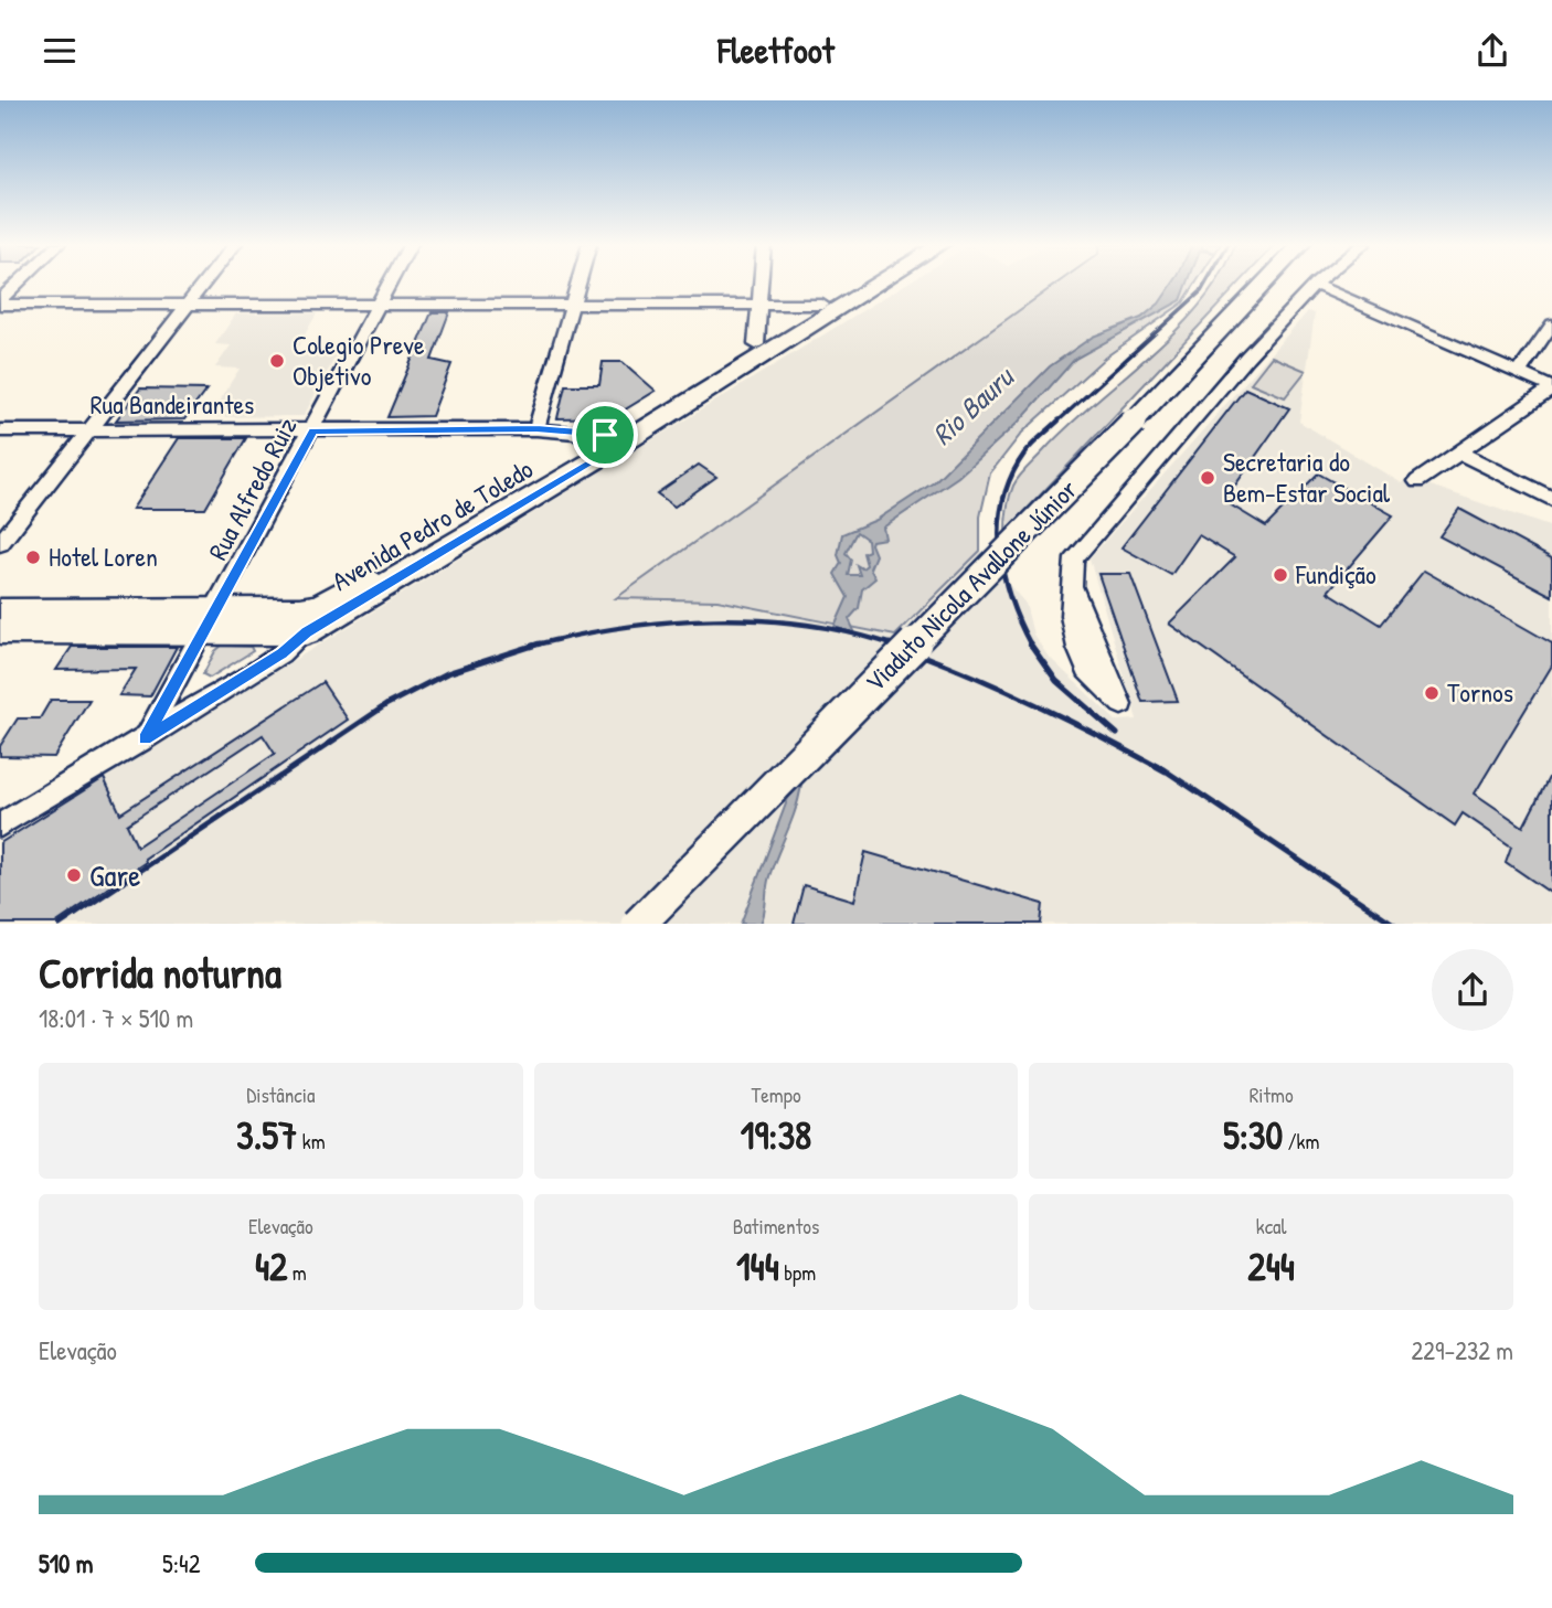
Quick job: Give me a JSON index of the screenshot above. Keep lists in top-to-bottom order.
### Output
{
  "streets": {
    "main road": ["Avenida Pedro de Toledo", "Viaduto Nicola Avallone Júnior"],
    "street": ["Rua Bandeirantes", "Rua Alfredo Ruiz"]
  },
  "crossings": [
    ["Rua Bandeirantes", "Rua Alfredo Ruiz"],
    ["Rua Bandeirantes", "Avenida Pedro de Toledo"],
    ["Rua Alfredo Ruiz", "Avenida Pedro de Toledo"]
  ],
  "water": ["Rio Bauru"],
  "places": [
    "Colegio Preve Objetivo",
    "Secretaria do Bem-Estar Social",
    "Hotel Loren",
    "Fundição",
    "Tornos",
    "Gare"
  ],
  "page": {
    "header": "Fleetfoot",
    "heading": ["Corrida noturna", "18:01 · 7 × 510 m"],
    "stats": [
      ["Distância", "3.57 km"],
      ["Tempo", "19:38"],
      ["Ritmo", "5:30 /km"],
      ["Elevação", "42 m"],
      ["Batimentos", "144 bpm"],
      ["kcal", "244"]
    ],
    "chart": ["Elevação", "229–232 m"],
    "list": [
      {
        "name": "510 m",
        "note": "5:42"
      }
    ]
  }
}
